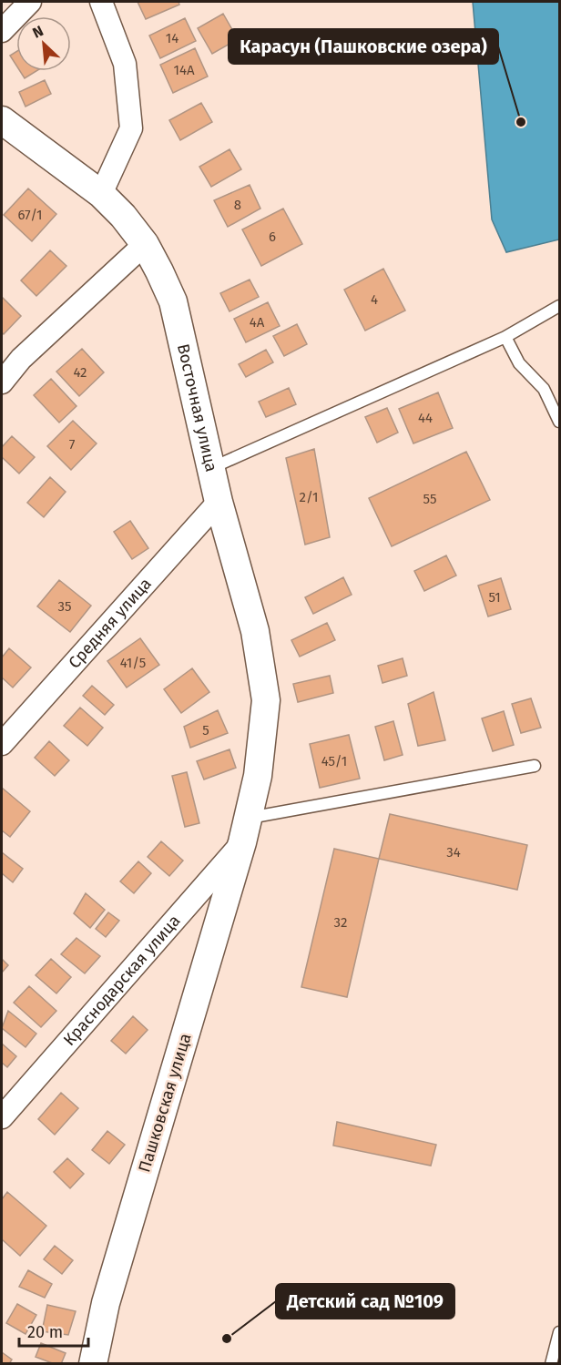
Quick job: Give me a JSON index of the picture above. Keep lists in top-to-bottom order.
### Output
{
  "streets": {
    "street": [
      "Восточная улица",
      "Средняя улица",
      "Краснодарская улица",
      "Пашковская улица"
    ]
  },
  "crossings": [
    ["Восточная улица", "Средняя улица"],
    ["Восточная улица", "Краснодарская улица"],
    ["Восточная улица", "Пашковская улица"],
    ["Краснодарская улица", "Пашковская улица"]
  ],
  "places": ["Карасун (Пашковские озера)", "Детский сад №109"],
  "house_numbers": [
    "14",
    "14А",
    "8",
    "67/1",
    "6",
    "4",
    "4А",
    "42",
    "44",
    "7",
    "2/1",
    "55",
    "51",
    "35",
    "41/5",
    "5",
    "45/1",
    "34",
    "32"
  ],
  "scale_bar": "20 m",
  "north": "top left"
}
